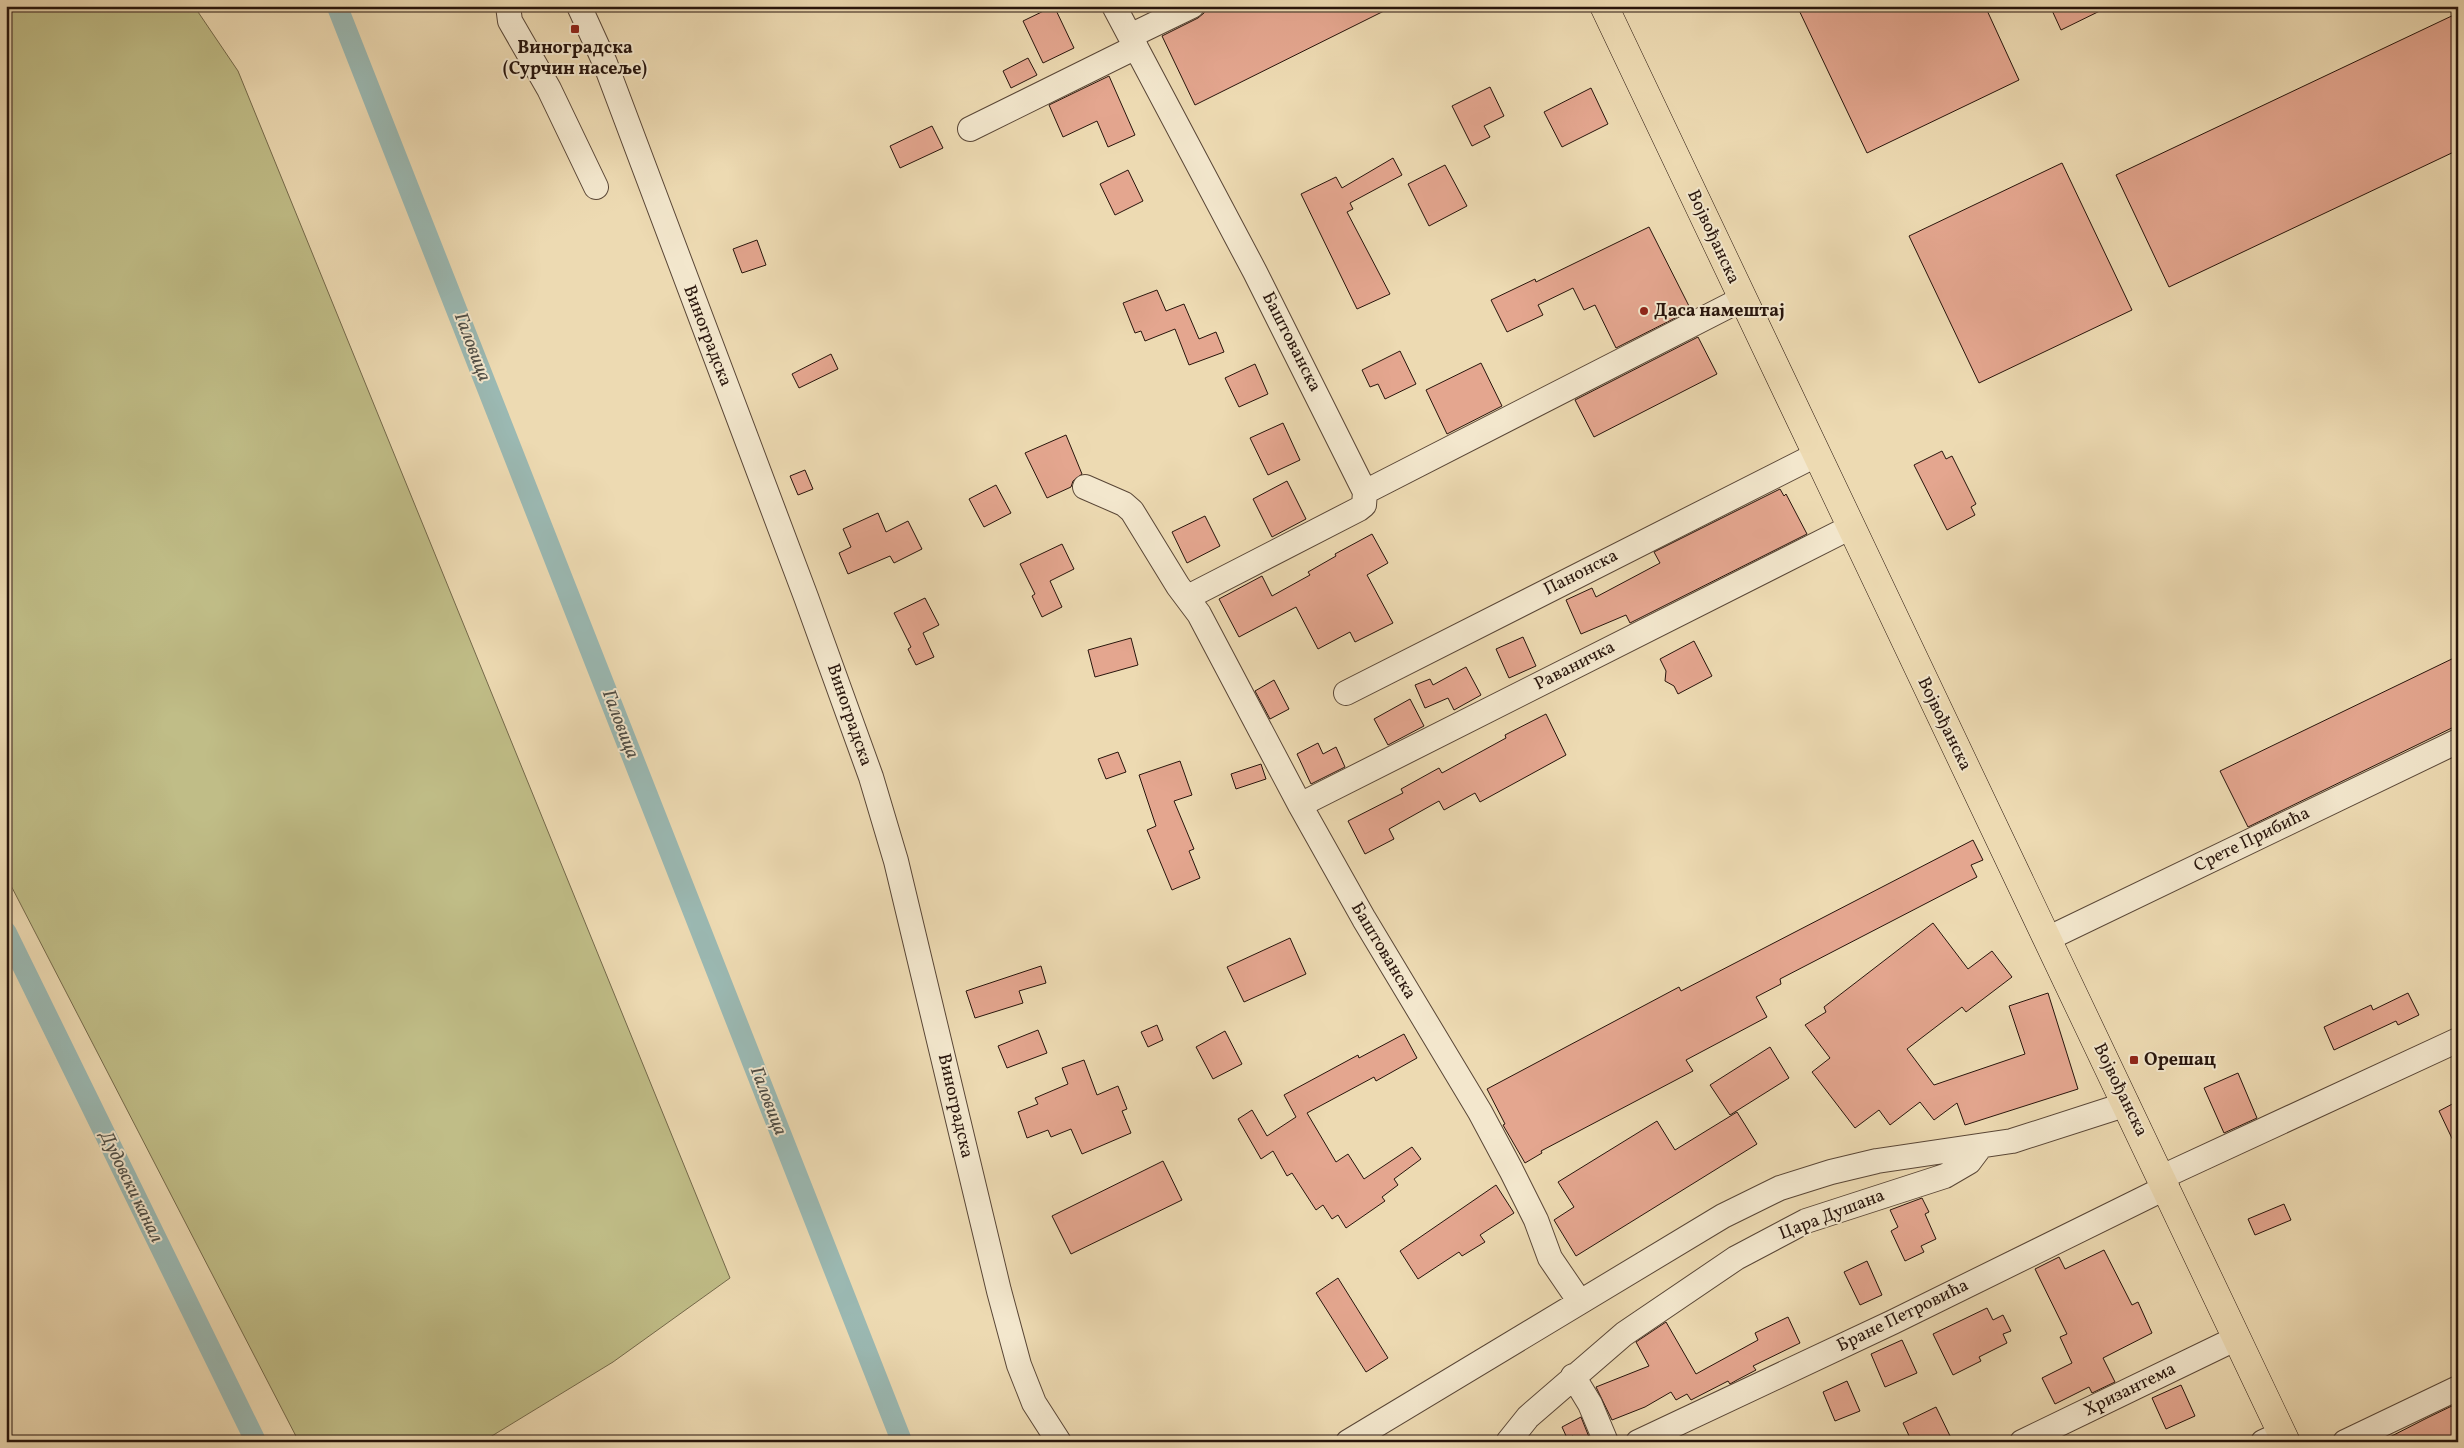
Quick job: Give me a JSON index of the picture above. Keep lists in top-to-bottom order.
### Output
{
  "streets": {
    "main road": ["Војвођанска"],
    "street": [
      "Виноградска",
      "Баштованска",
      "Панонска",
      "Раваничка",
      "Срете Прибића",
      "Цара Душана",
      "Бране Петровића",
      "Хризантема"
    ]
  },
  "crossings": [
    ["Војвођанска", "Панонска"],
    ["Војвођанска", "Раваничка"],
    ["Војвођанска", "Срете Прибића"],
    ["Војвођанска", "Бране Петровића"],
    ["Војвођанска", "Хризантема"],
    ["Баштованска", "Раваничка"]
  ],
  "water": ["Галовица", "Дудовски канал"],
  "places": {
    "transit": ["Виноградска (Сурчин насеље)", "Орешац"],
    "other": ["Даса намештај"]
  }
}
